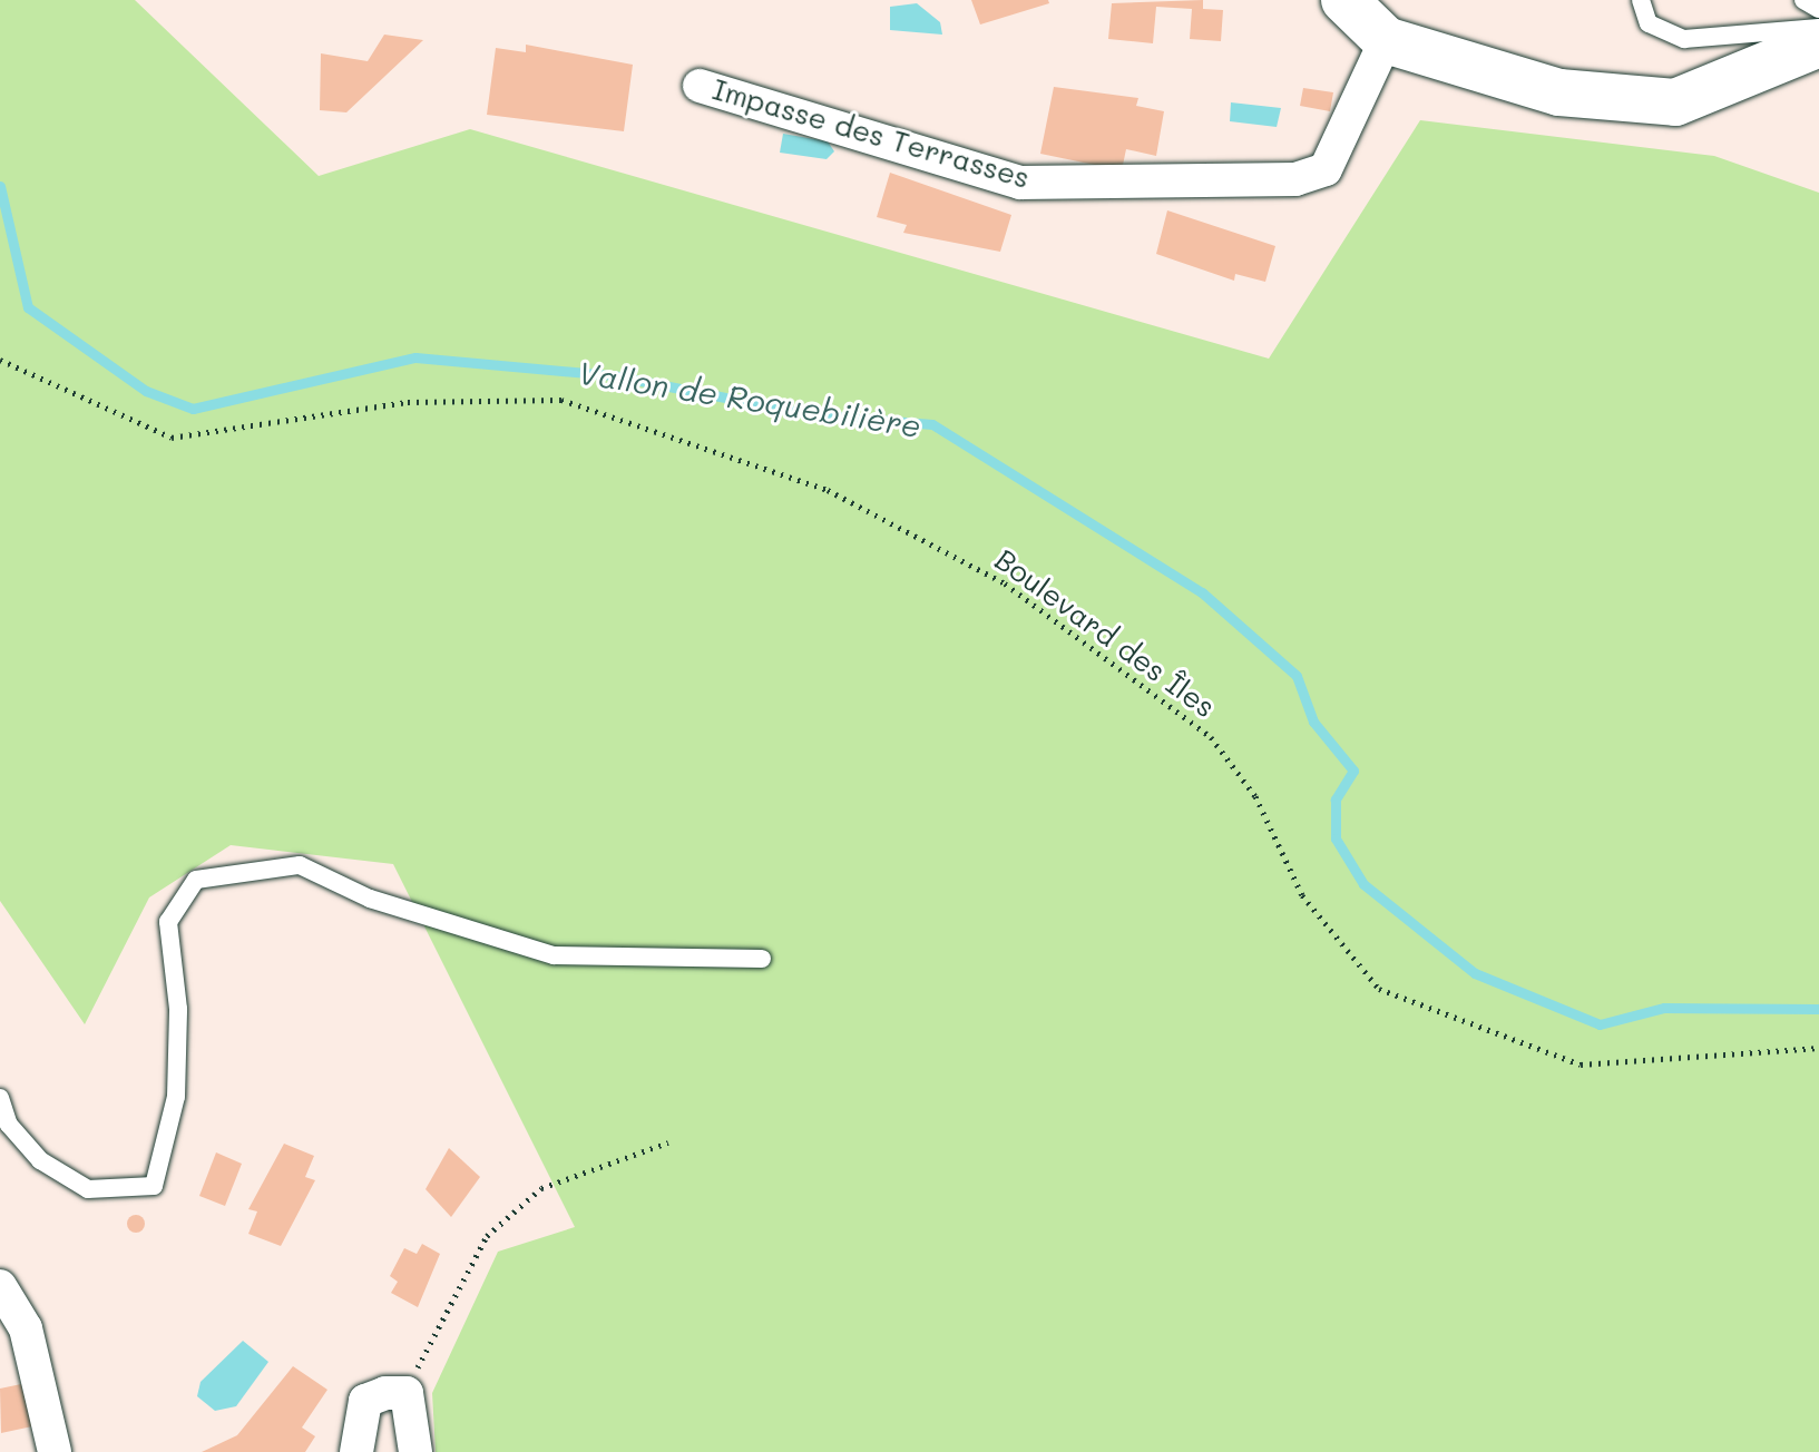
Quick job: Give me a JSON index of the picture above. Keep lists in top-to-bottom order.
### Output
{
  "streets": {
    "street": ["Impasse des Terrasses"],
    "path": ["Boulevard des Îles"]
  },
  "water": ["Vallon de Roquebilière"]
}
